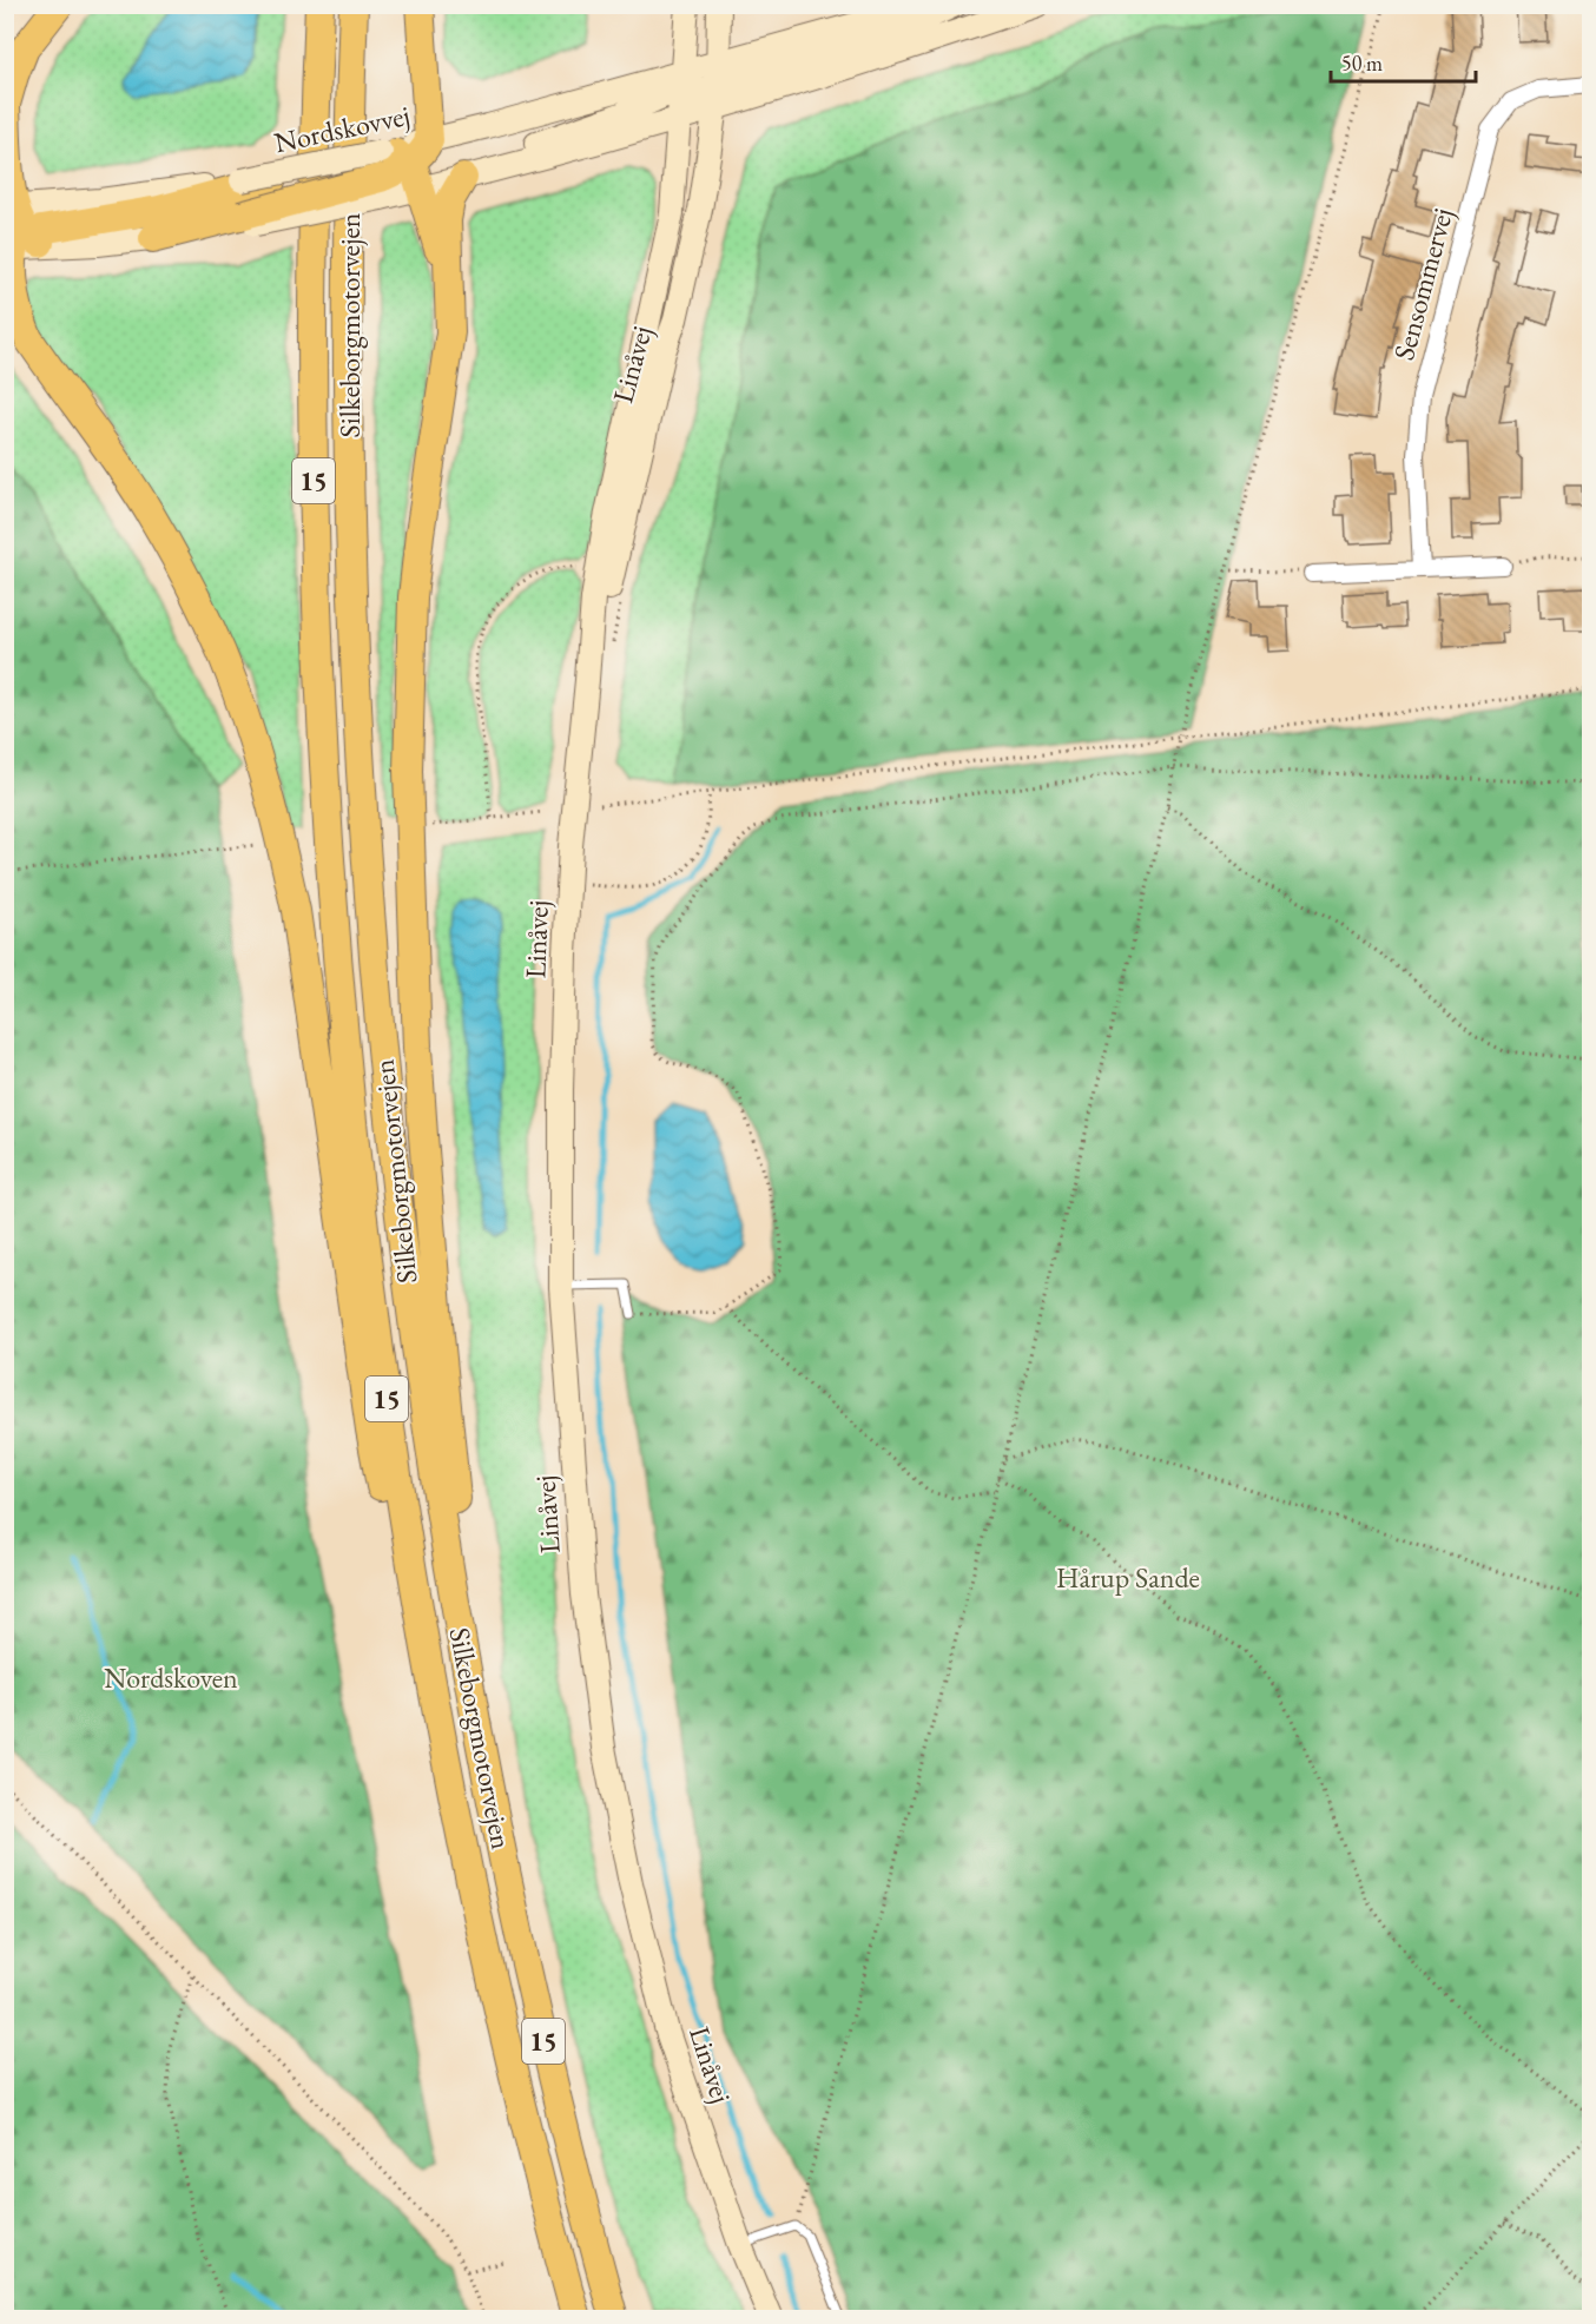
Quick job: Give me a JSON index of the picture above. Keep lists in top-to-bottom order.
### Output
{
  "streets": {
    "highway": ["Silkeborgmotorvejen", "15"],
    "main road": ["Nordskovvej", "Linåvej"],
    "street": ["Sensommervej"]
  },
  "crossings": [
    ["Nordskovvej", "Linåvej"]
  ],
  "parks": ["Hårup Sande", "Nordskoven"],
  "scale_bar": "50 m"
}
